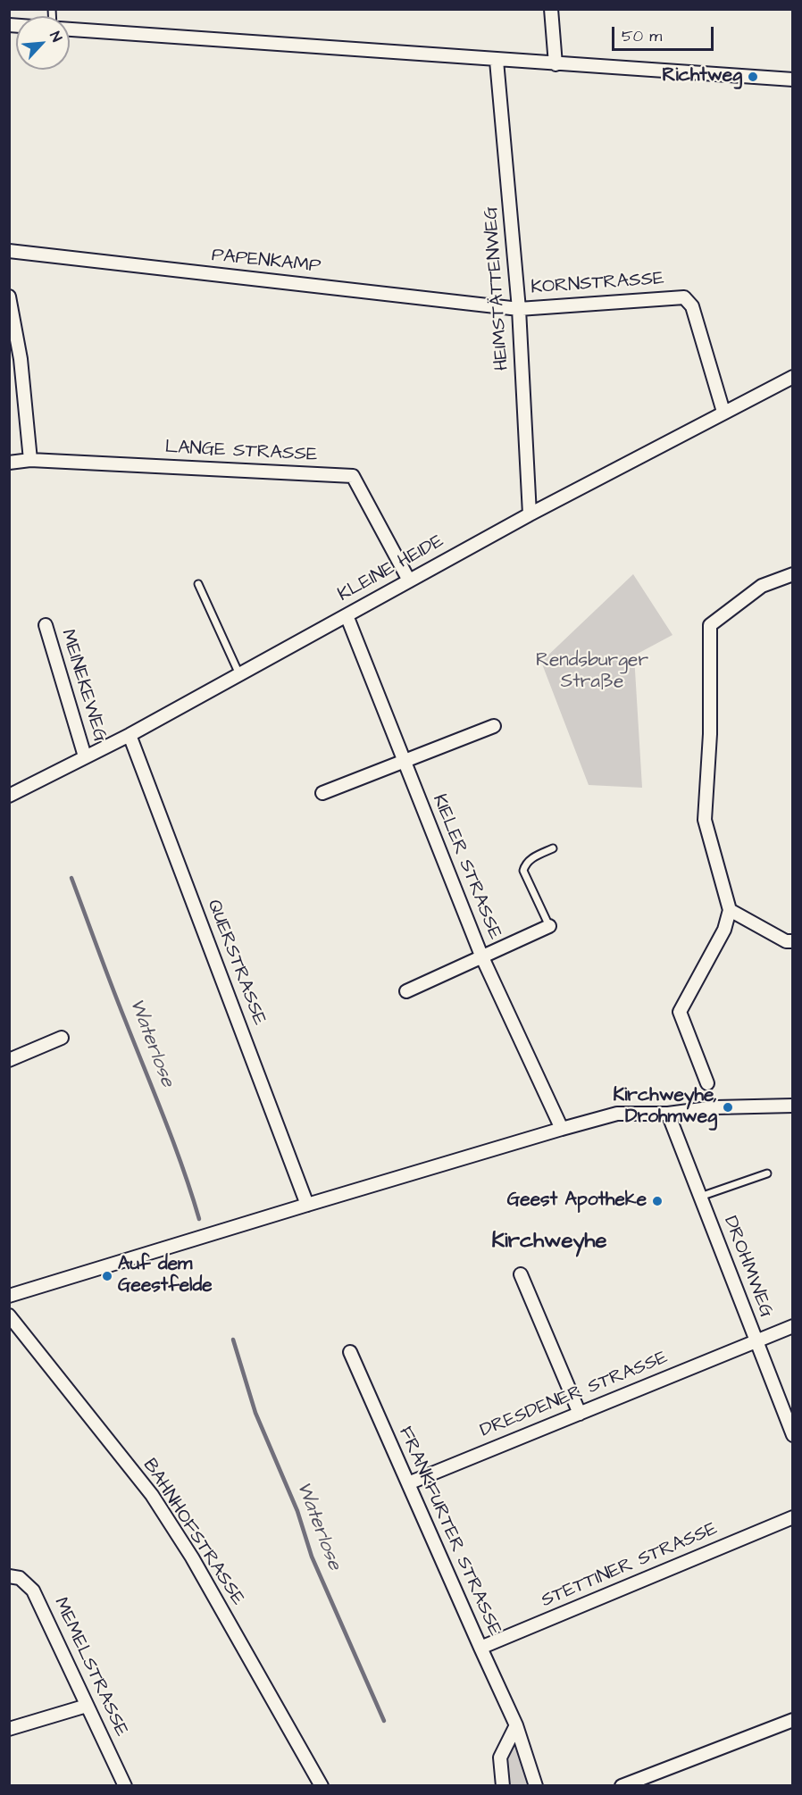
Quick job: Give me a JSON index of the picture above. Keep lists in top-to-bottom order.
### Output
{
  "streets": {
    "street": [
      "PAPENKAMP",
      "KORNSTRASSE",
      "HEIMSTÄTTENWEG",
      "LANGE STRASSE",
      "KLEINE HEIDE",
      "MEINEKEWEG",
      "KIELER STRASSE",
      "QUERSTRASSE",
      "DROHMWEG",
      "DRESDENER STRASSE",
      "FRANKFURTER STRASSE",
      "BAHNHOFSTRASSE",
      "STETTINER STRASSE",
      "MEMELSTRASSE"
    ]
  },
  "crossings": [
    ["PAPENKAMP", "KORNSTRASSE"],
    ["PAPENKAMP", "HEIMSTÄTTENWEG"],
    ["KORNSTRASSE", "HEIMSTÄTTENWEG"],
    ["KORNSTRASSE", "KLEINE HEIDE"],
    ["HEIMSTÄTTENWEG", "KLEINE HEIDE"],
    ["LANGE STRASSE", "KLEINE HEIDE"],
    ["KLEINE HEIDE", "MEINEKEWEG"],
    ["KLEINE HEIDE", "KIELER STRASSE"],
    ["KLEINE HEIDE", "QUERSTRASSE"],
    ["DROHMWEG", "DRESDENER STRASSE"],
    ["DRESDENER STRASSE", "FRANKFURTER STRASSE"],
    ["FRANKFURTER STRASSE", "STETTINER STRASSE"]
  ],
  "districts": ["Kirchweyhe"],
  "water": ["Waterlose"],
  "parks": ["Rendsburger Straße"],
  "places": [
    "Richtweg",
    "Kirchweyhe, Drohmweg",
    "Geest Apotheke",
    "Auf dem Geestfelde"
  ],
  "scale_bar": "50 m",
  "north": "top right"
}
